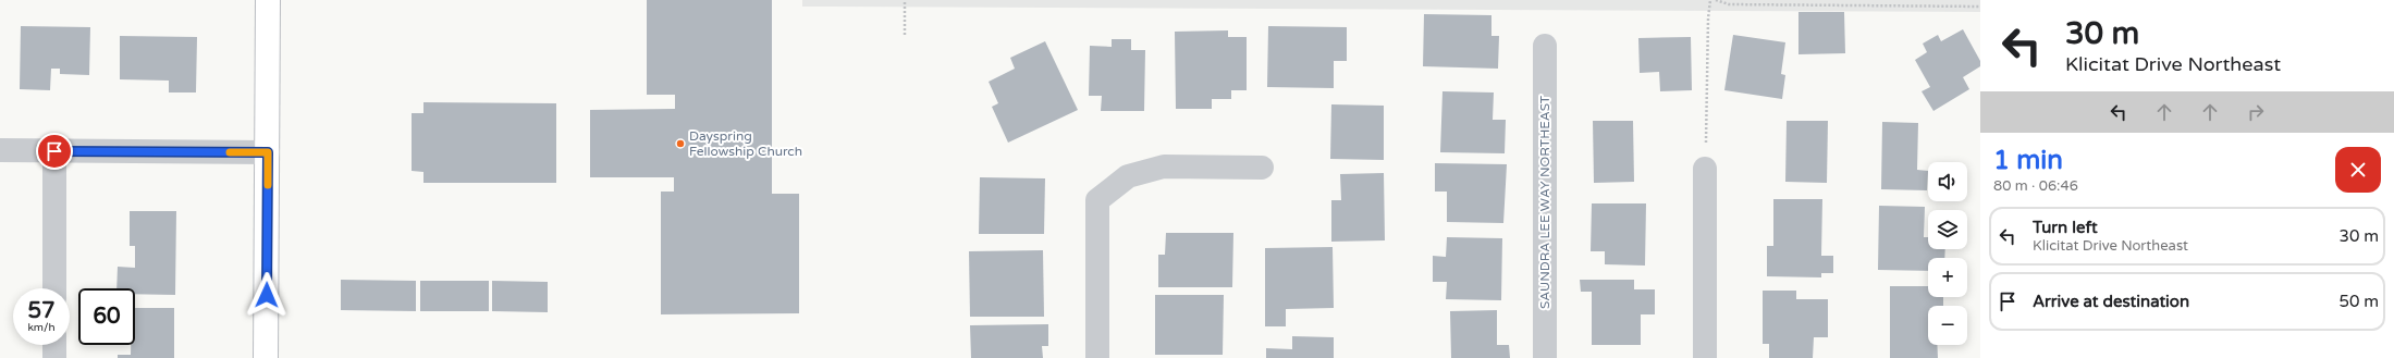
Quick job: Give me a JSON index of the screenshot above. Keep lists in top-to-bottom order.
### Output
{
  "streets": {
    "street": ["SAUNDRA LEE WAY NORTHEAST"]
  },
  "places": ["Dayspring Fellowship Church"],
  "page": {
    "turn": ["30 m", "Klicitat Drive Northeast"],
    "heading": ["1 min", "80 m · 06:46"],
    "map_buttons": ["+", "−"],
    "list": [
      {
        "name": "Turn left",
        "note": "Klicitat Drive Northeast",
        "value": "30 m"
      },
      {
        "name": "Arrive at destination",
        "value": "50 m"
      }
    ],
    "speed": "57 km/h",
    "limit": "60"
  }
}
